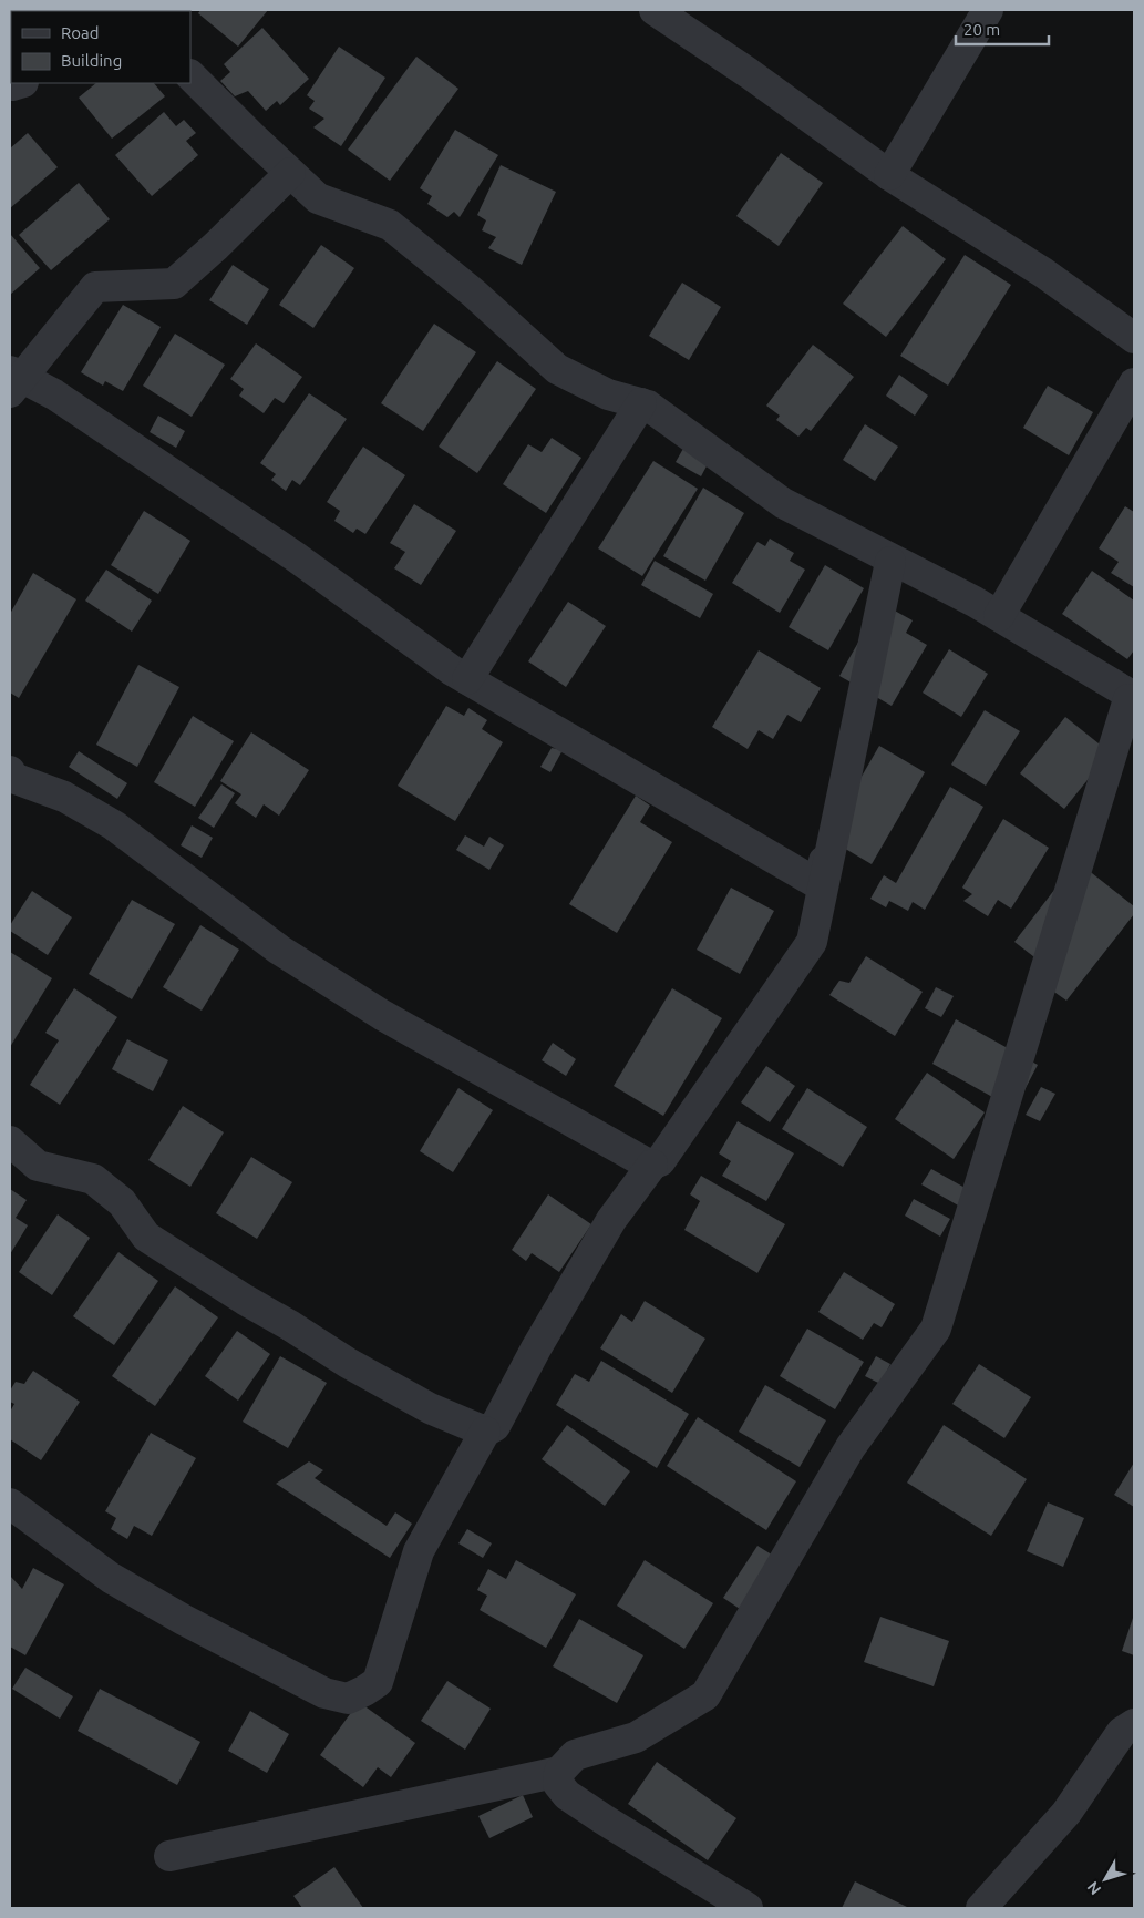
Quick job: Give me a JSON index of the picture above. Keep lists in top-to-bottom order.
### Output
{
  "legend": ["Road", "Building"],
  "scale_bar": "20 m",
  "north": "bottom left"
}
